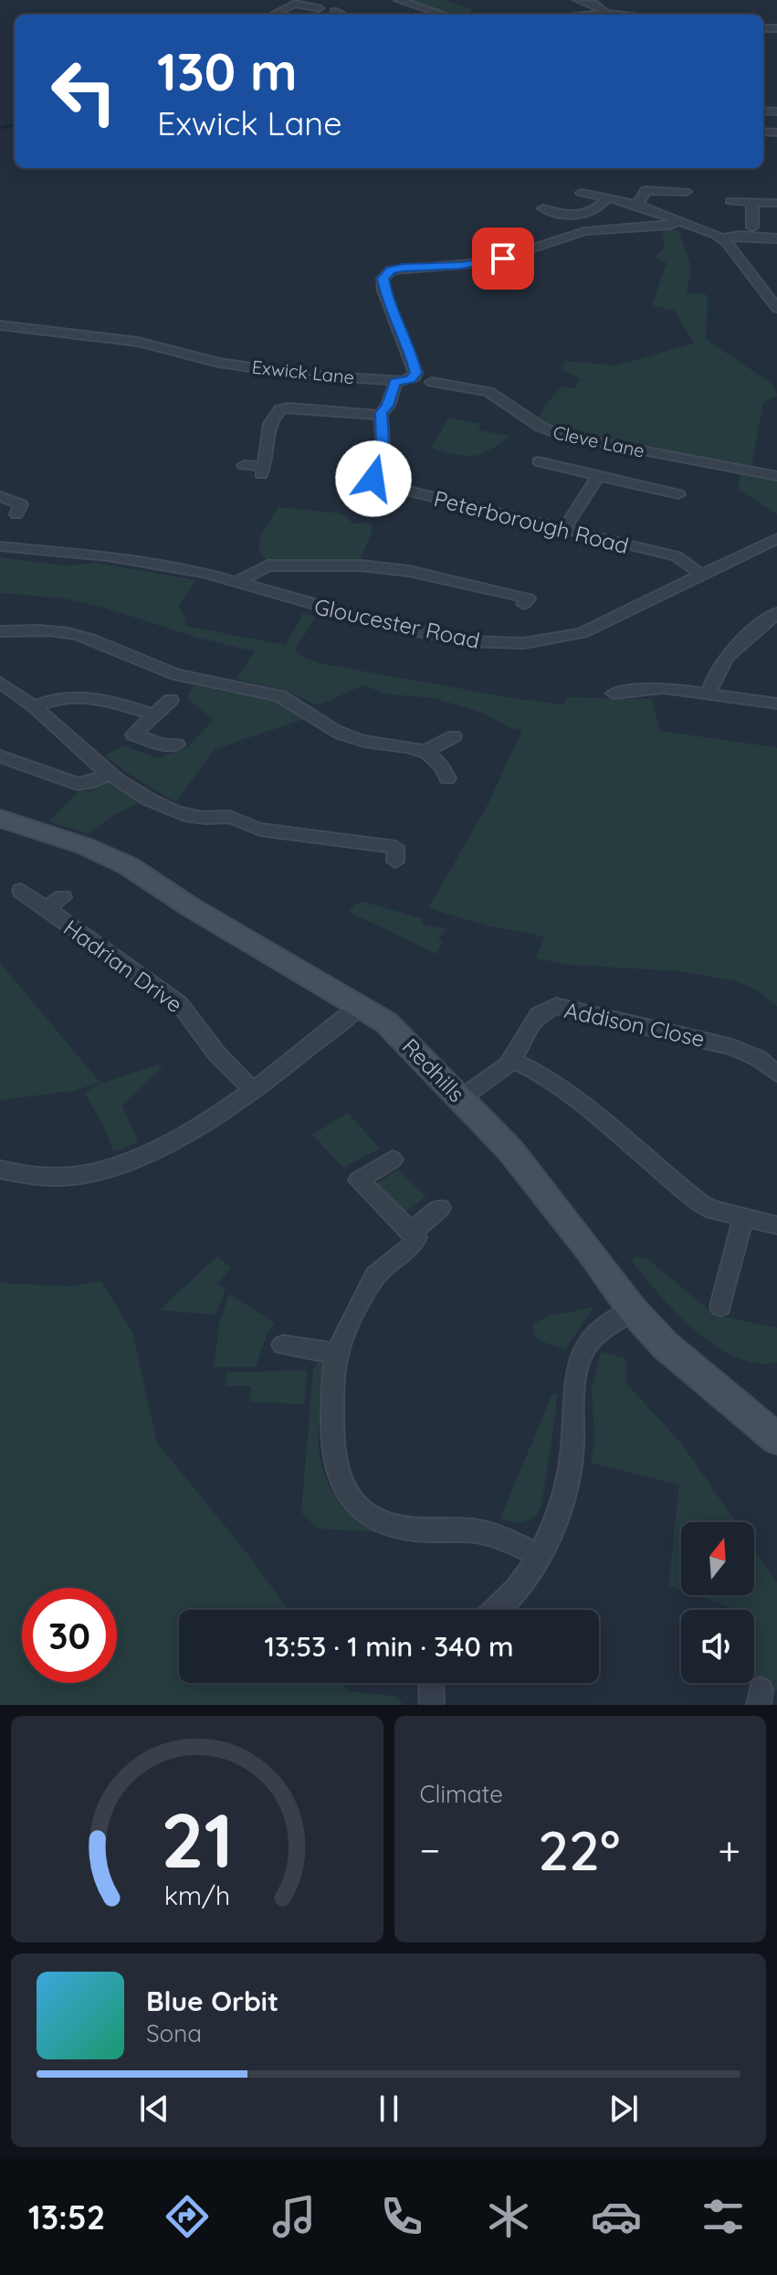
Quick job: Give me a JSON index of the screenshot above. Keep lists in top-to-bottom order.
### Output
{
  "streets": {
    "street": [
      "Exwick Lane",
      "Cleve Lane",
      "Peterborough Road",
      "Gloucester Road",
      "Hadrian Drive",
      "Addison Close",
      "Redhills"
    ]
  },
  "crossings": [
    ["Exwick Lane", "Peterborough Road"],
    ["Peterborough Road", "Gloucester Road"],
    ["Addison Close", "Redhills"]
  ],
  "north": "top",
  "page": {
    "turn": ["130 m", "Exwick Lane"],
    "limit": "30",
    "trip": "13:53 · 1 min · 340 m",
    "tile": "Climate",
    "heat": ["−", "22°", "+"],
    "song": ["Blue Orbit", "Sona"],
    "tabs": "13:52",
    "gauge": ["21", "km/h"]
  }
}
